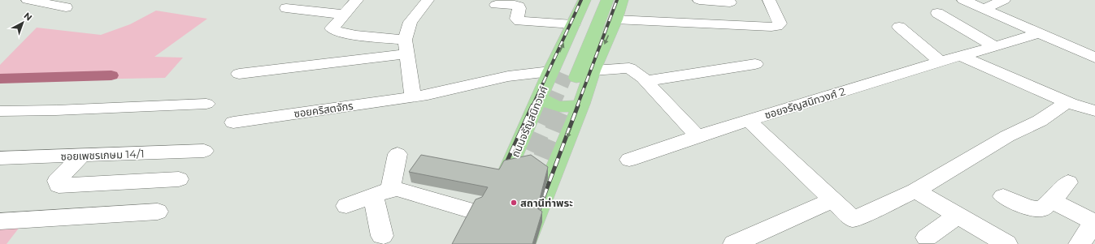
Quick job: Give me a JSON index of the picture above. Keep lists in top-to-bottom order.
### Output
{
  "streets": {
    "main road": ["ถนนจรัญสนิทวงศ์"],
    "street": ["ซอยจรัญสนิทวงศ์ 2", "ซอยคริสตจักร", "ซอยเพชรเกษม 14/1"]
  },
  "crossings": [
    ["ซอยคริสตจักร", "ถนนจรัญสนิทวงศ์"]
  ],
  "places": ["สถานีท่าพระ"],
  "north": "top right"
}
